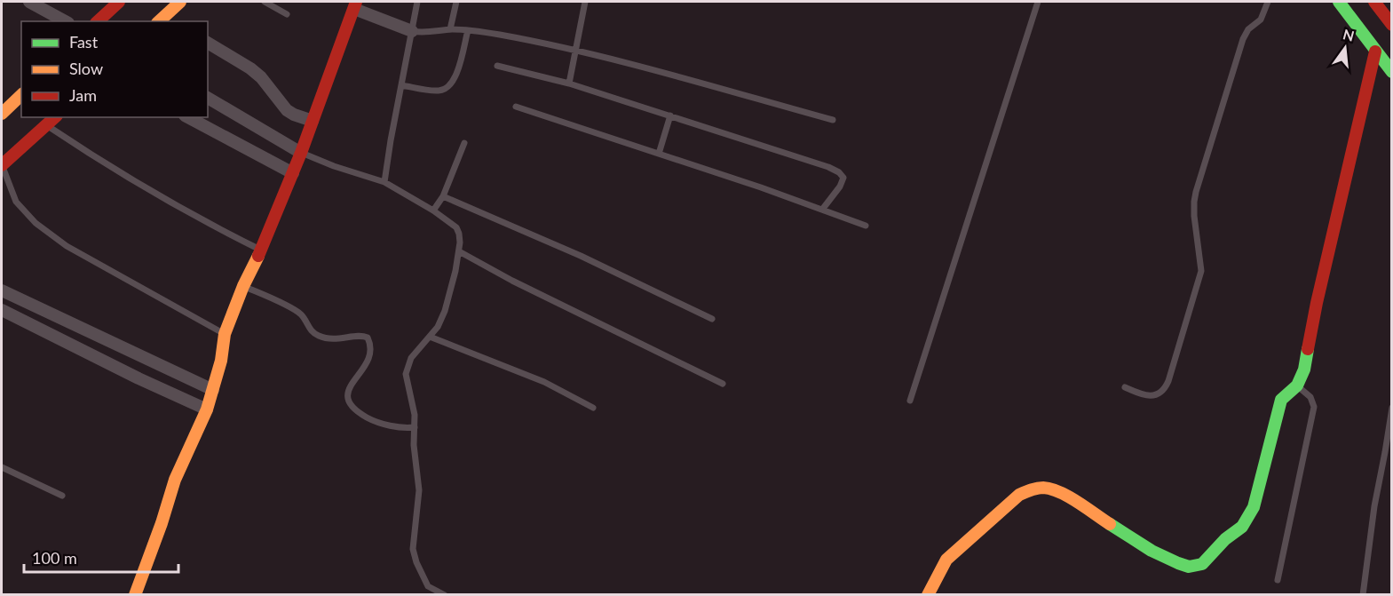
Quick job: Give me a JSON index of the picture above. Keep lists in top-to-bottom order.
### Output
{
  "legend": ["Fast", "Slow", "Jam"],
  "scale_bar": "100 m",
  "north": "top"
}
